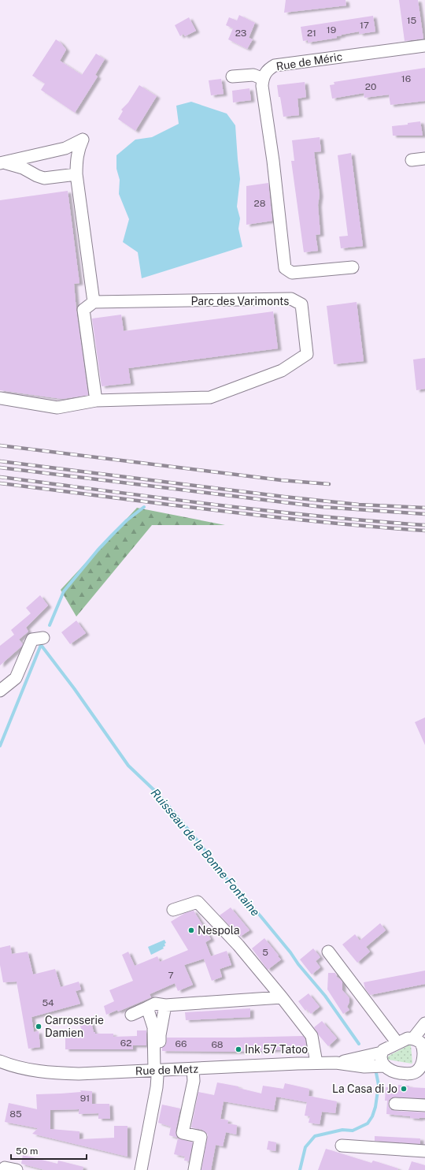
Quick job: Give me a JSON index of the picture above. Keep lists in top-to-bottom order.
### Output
{
  "streets": {
    "street": ["Rue de Méric", "Parc des Varimonts", "Rue de Metz"]
  },
  "water": ["Ruisseau de la Bonne Fontaine"],
  "places": [
    "Nespola",
    "Carrosserie Damien",
    "Ink 57 Tatoo",
    "La Casa di Jo"
  ],
  "house_numbers": [
    "15",
    "17",
    "19",
    "23",
    "21",
    "16",
    "20",
    "28",
    "5",
    "7",
    "54",
    "62",
    "66",
    "68",
    "91",
    "85"
  ],
  "scale_bar": "50 m"
}
